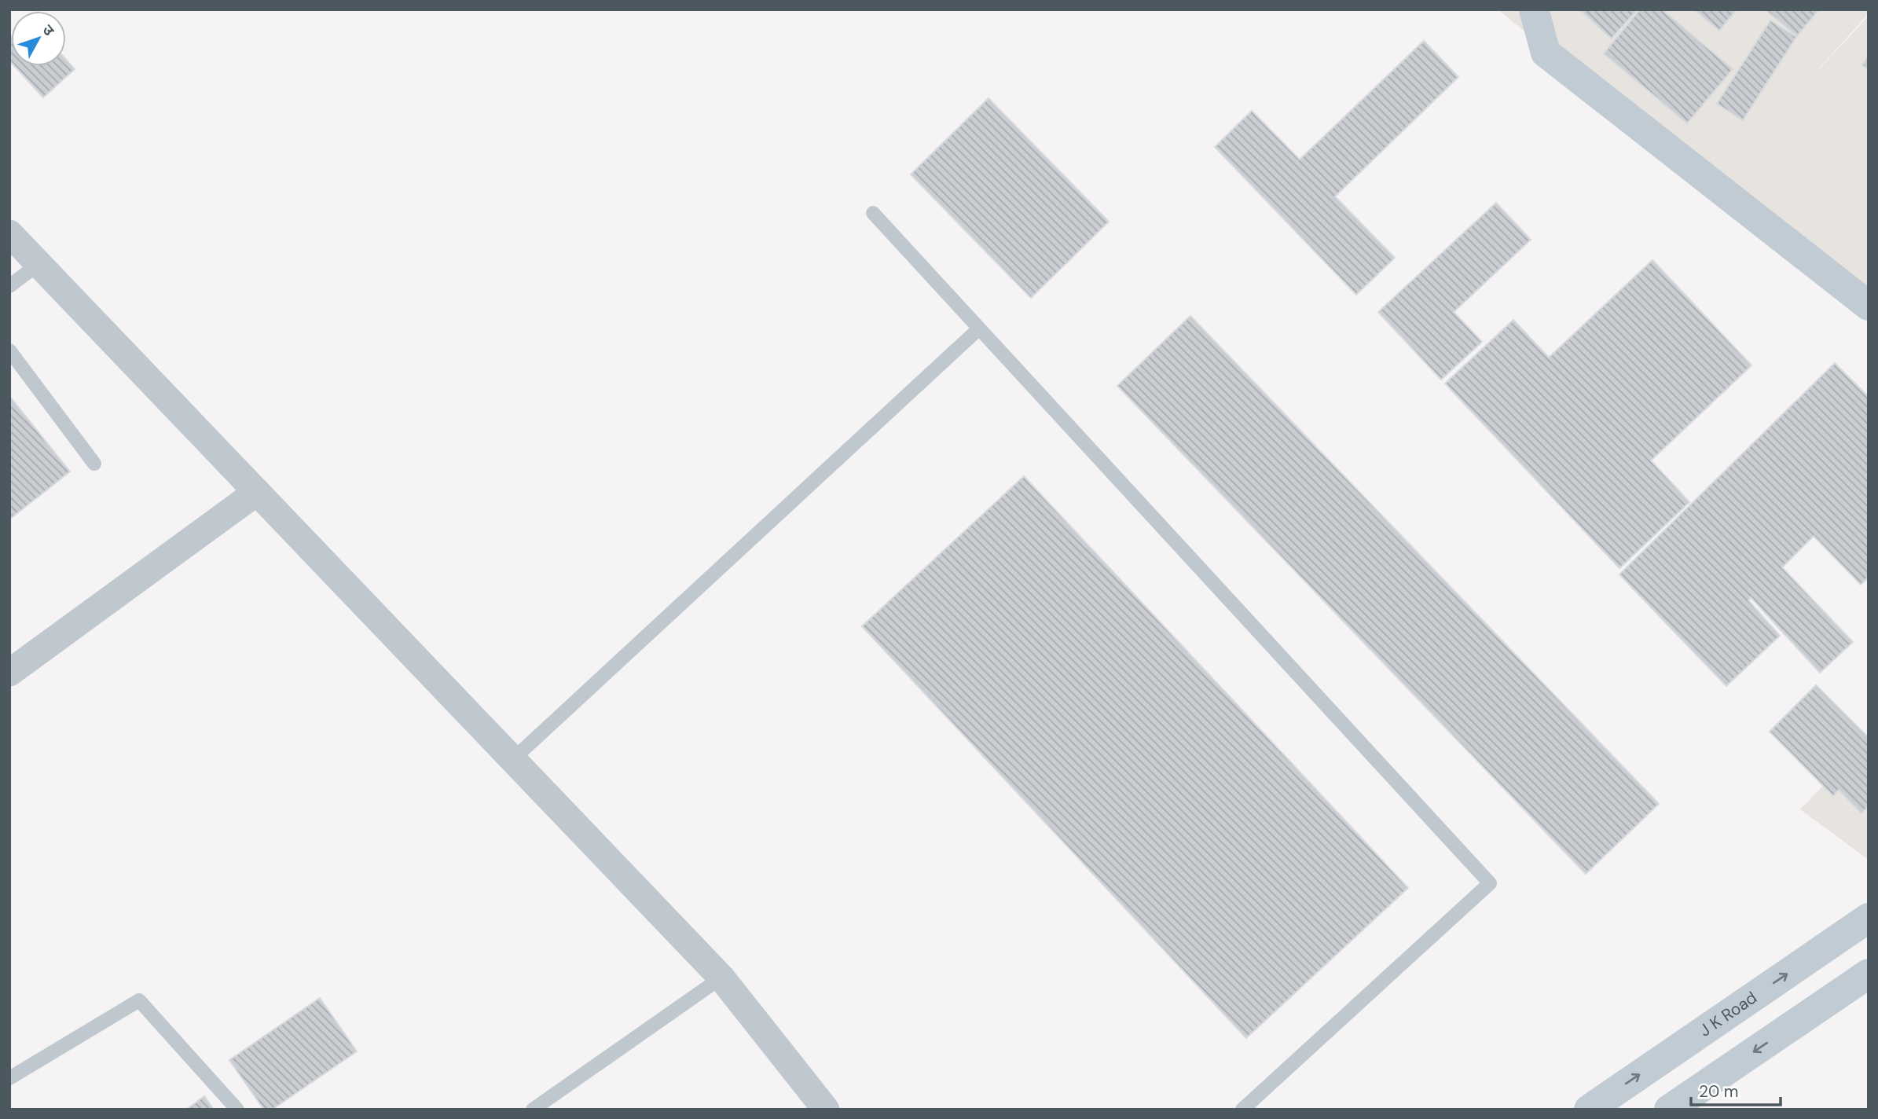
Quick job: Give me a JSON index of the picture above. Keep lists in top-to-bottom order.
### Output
{
  "streets": {
    "main road": ["J K Road"]
  },
  "scale_bar": "20 m",
  "north": "top right"
}
